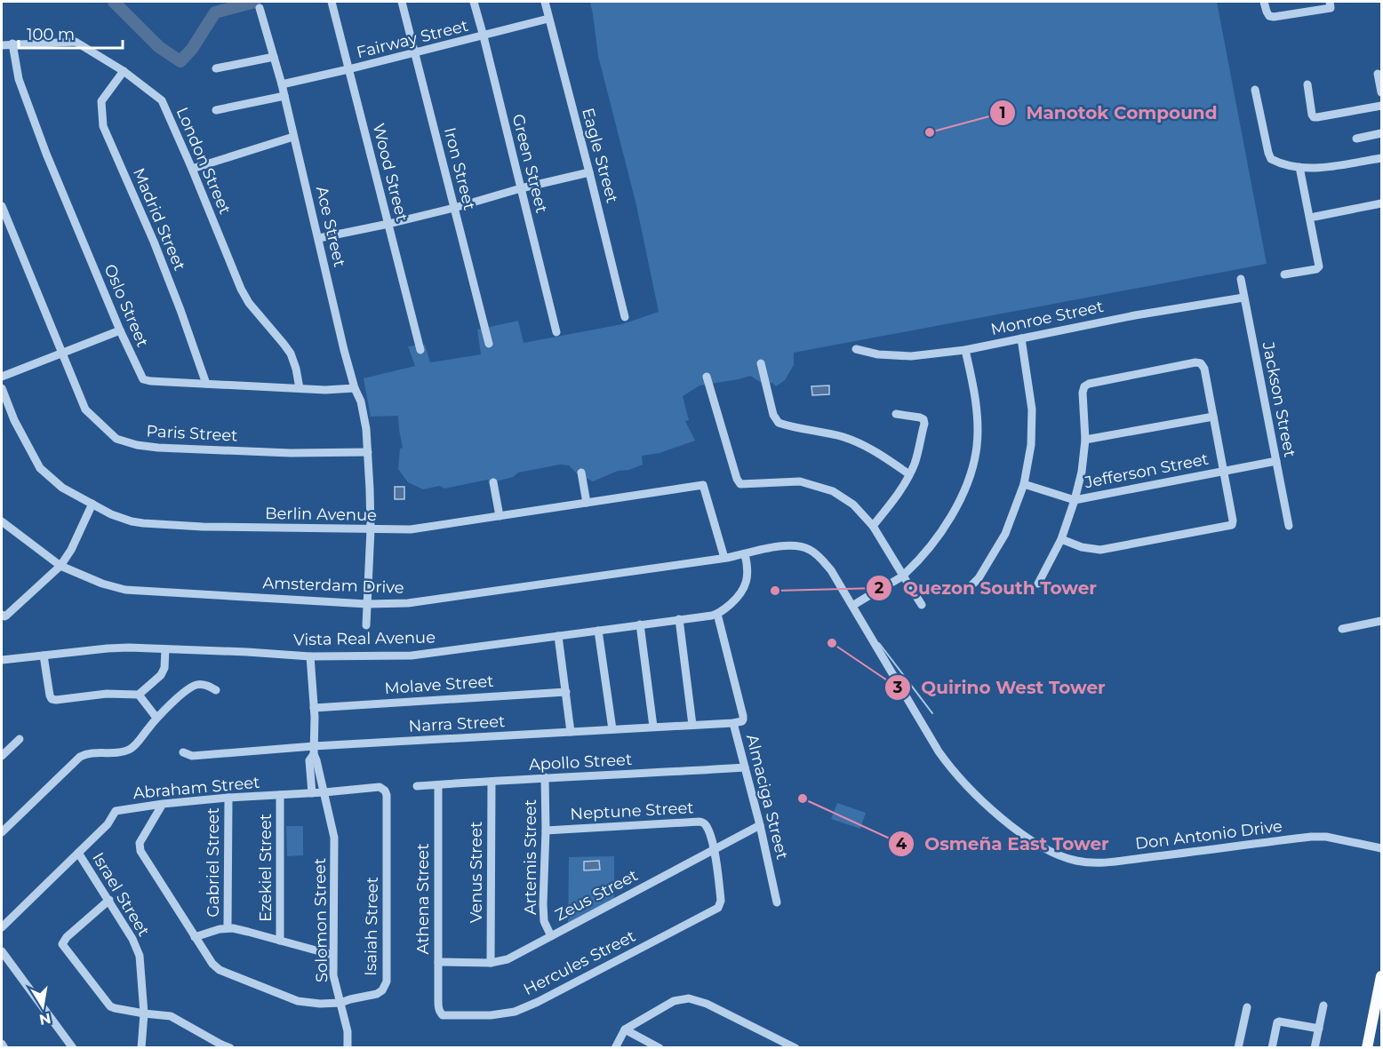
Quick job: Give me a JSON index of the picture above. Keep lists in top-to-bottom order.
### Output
{
  "streets": {
    "street": [
      "Fairway Street",
      "Eagle Street",
      "London Street",
      "Green Street",
      "Iron Street",
      "Wood Street",
      "Madrid Street",
      "Ace Street",
      "Oslo Street",
      "Monroe Street",
      "Jackson Street",
      "Paris Street",
      "Jefferson Street",
      "Berlin Avenue",
      "Amsterdam Drive",
      "Vista Real Avenue",
      "Molave Street",
      "Narra Street",
      "Apollo Street",
      "Abraham Street",
      "Almaciga Street",
      "Neptune Street",
      "Don Antonio Drive",
      "Artemis Street",
      "Gabriel Street",
      "Ezekiel Street",
      "Venus Street",
      "Israel Street",
      "Zeus Street",
      "Athena Street",
      "Solomon Street",
      "Isaiah Street",
      "Hercules Street"
    ]
  },
  "crossings": [
    ["Fairway Street", "Eagle Street"],
    ["Fairway Street", "Green Street"],
    ["Fairway Street", "Iron Street"],
    ["Fairway Street", "Wood Street"],
    ["Fairway Street", "Ace Street"],
    ["London Street", "Madrid Street"],
    ["London Street", "Oslo Street"],
    ["Madrid Street", "Oslo Street"],
    ["Ace Street", "Oslo Street"],
    ["Ace Street", "Paris Street"],
    ["Ace Street", "Berlin Avenue"],
    ["Ace Street", "Amsterdam Drive"],
    ["Monroe Street", "Jackson Street"],
    ["Jackson Street", "Jefferson Street"],
    ["Berlin Avenue", "Amsterdam Drive"],
    ["Amsterdam Drive", "Don Antonio Drive"],
    ["Vista Real Avenue", "Almaciga Street"],
    ["Narra Street", "Almaciga Street"],
    ["Narra Street", "Solomon Street"],
    ["Apollo Street", "Almaciga Street"],
    ["Apollo Street", "Artemis Street"],
    ["Apollo Street", "Venus Street"],
    ["Apollo Street", "Athena Street"],
    ["Abraham Street", "Gabriel Street"],
    ["Abraham Street", "Ezekiel Street"],
    ["Abraham Street", "Israel Street"],
    ["Abraham Street", "Solomon Street"],
    ["Abraham Street", "Isaiah Street"],
    ["Almaciga Street", "Zeus Street"],
    ["Neptune Street", "Artemis Street"],
    ["Neptune Street", "Zeus Street"],
    ["Neptune Street", "Hercules Street"],
    ["Artemis Street", "Zeus Street"],
    ["Venus Street", "Zeus Street"],
    ["Zeus Street", "Athena Street"],
    ["Athena Street", "Hercules Street"],
    ["Solomon Street", "Isaiah Street"]
  ],
  "places": [
    "Manotok Compound",
    "Quezon South Tower",
    "Quirino West Tower",
    "Osmeña East Tower"
  ],
  "scale_bar": "100 m",
  "north": "bottom"
}
